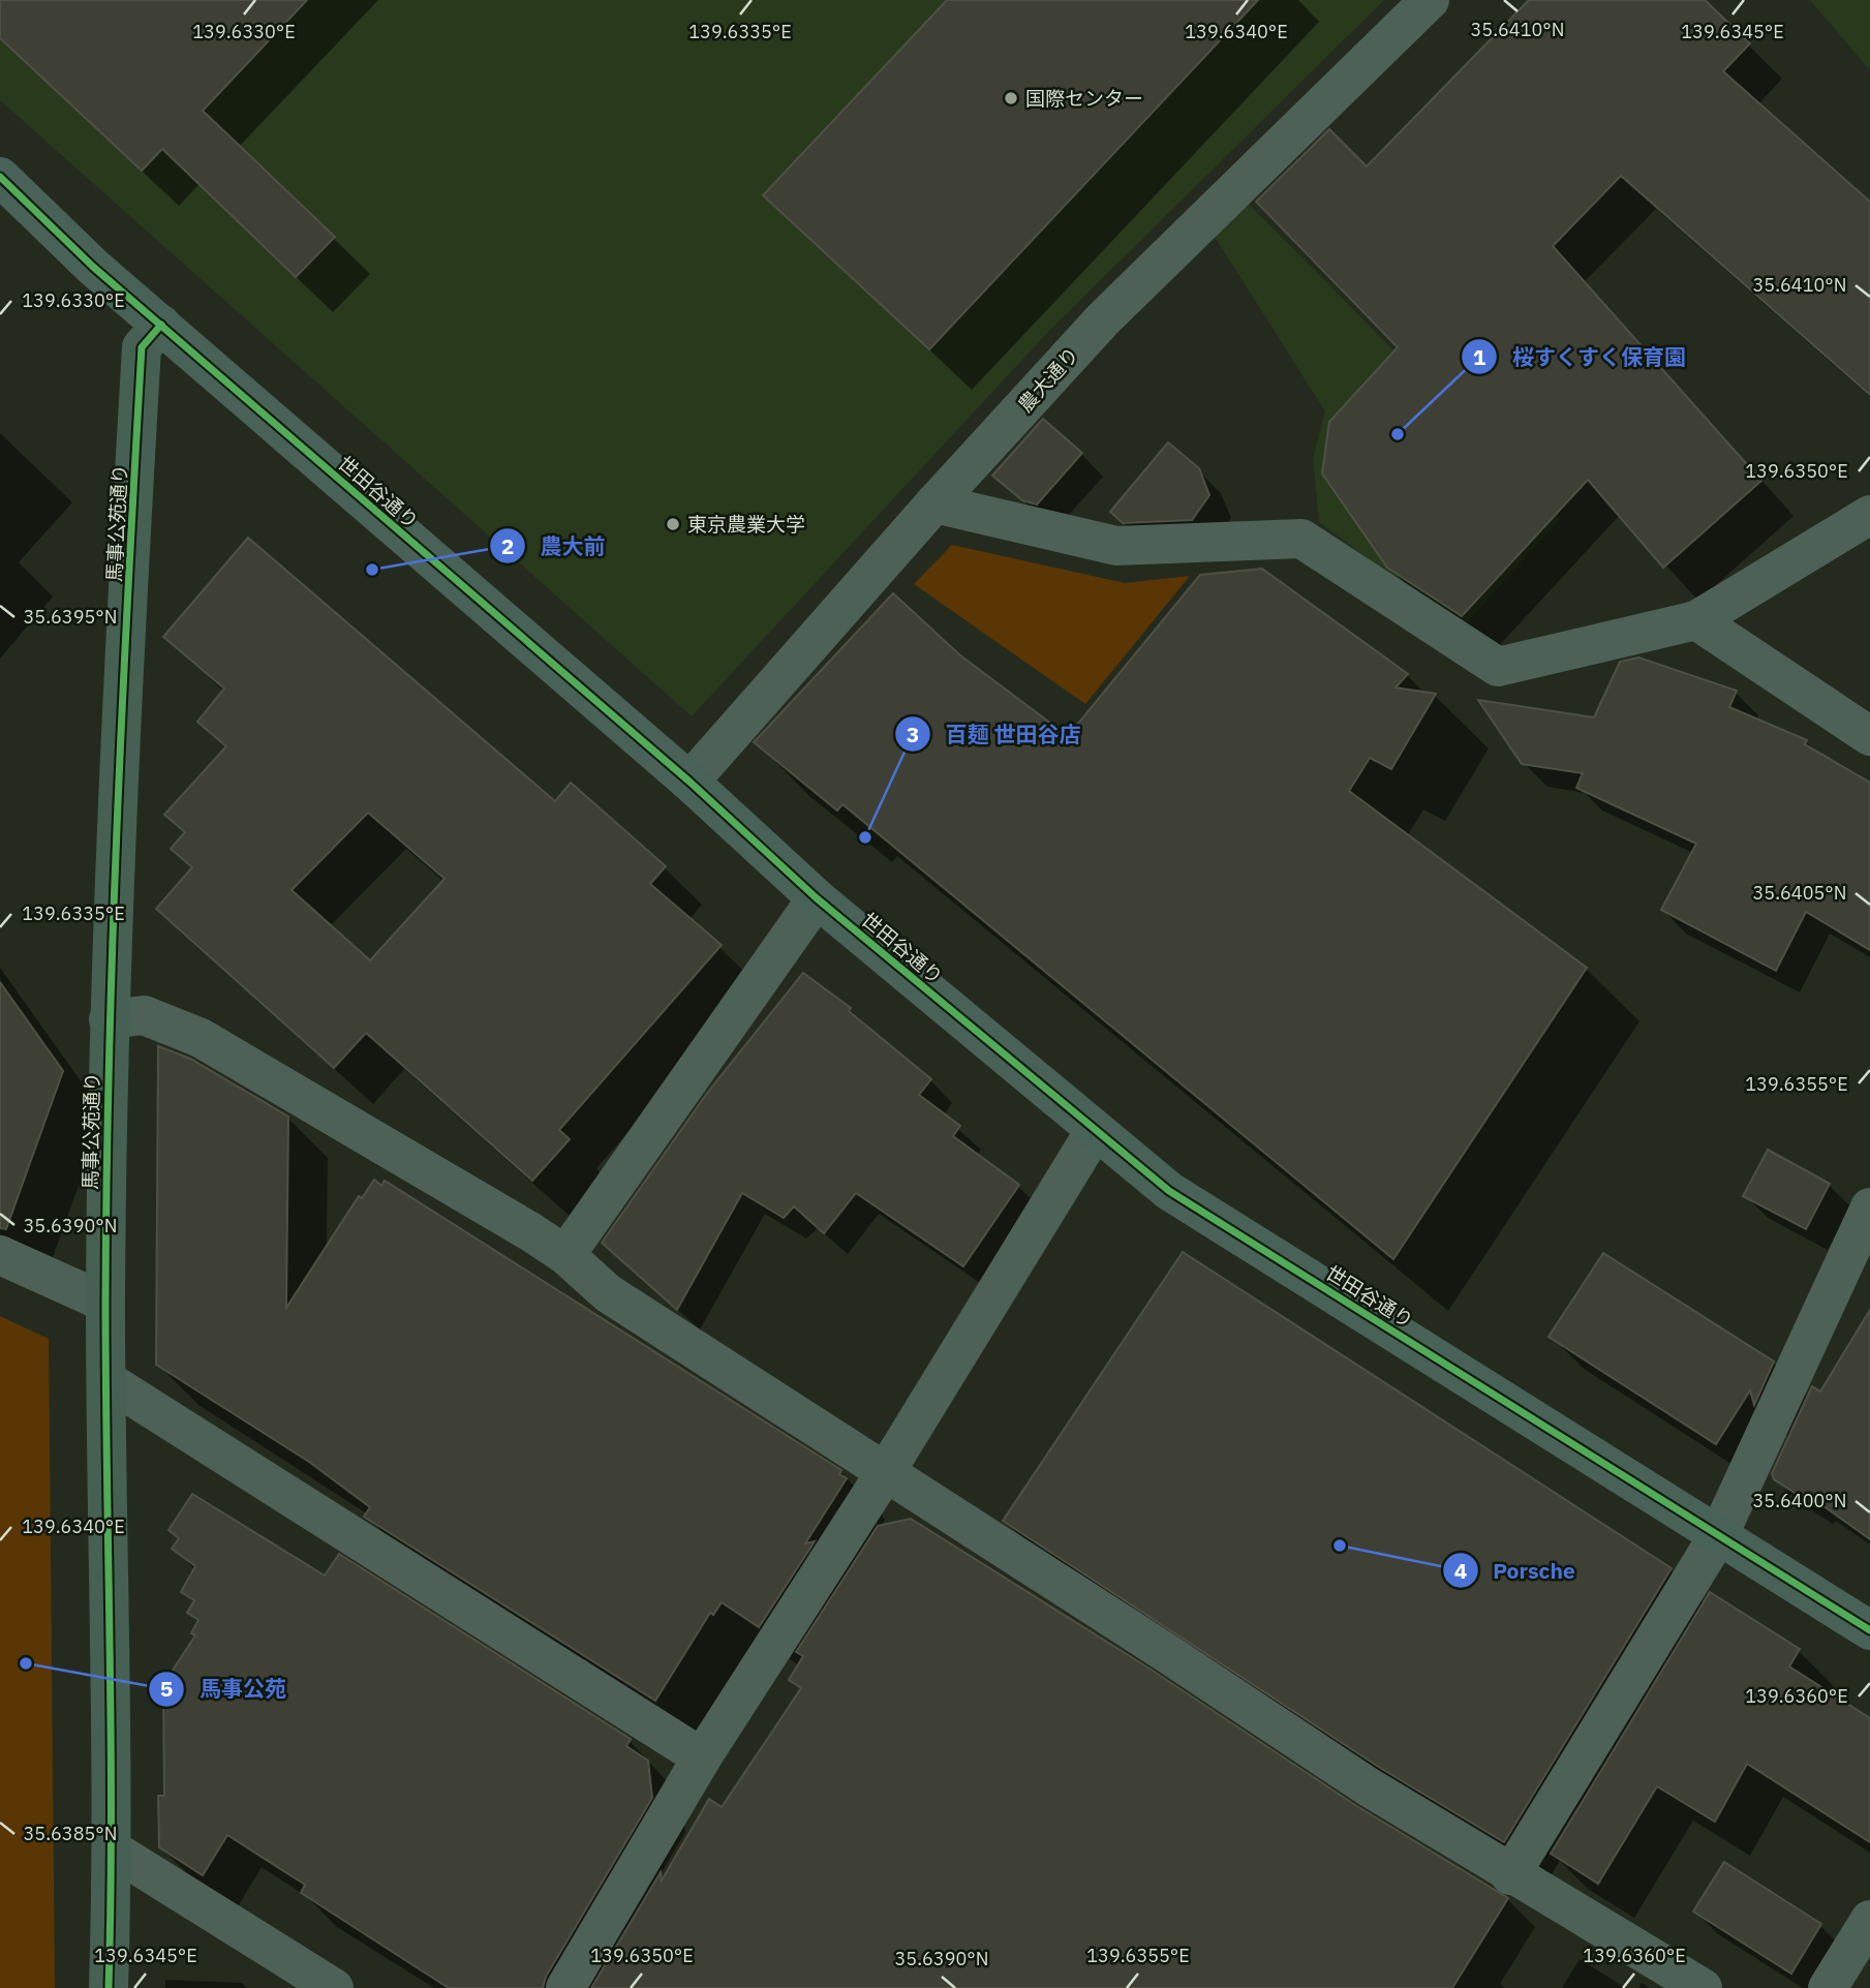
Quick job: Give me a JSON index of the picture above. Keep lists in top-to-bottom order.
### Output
{
  "streets": {
    "main road": ["世田谷通り"],
    "street": ["農大通り", "馬事公苑通り"]
  },
  "crossings": [
    ["農大通り", "世田谷通り"],
    ["世田谷通り", "馬事公苑通り"]
  ],
  "places": [
    "国際センター",
    "桜すくすく保育園",
    "東京農業大学",
    "農大前",
    "百麺 世田谷店",
    "Porsche",
    "馬事公苑"
  ],
  "coordinates": [
    "35.6410°N",
    "139.6330°E",
    "139.6340°E",
    "139.6345°E",
    "139.6335°E",
    "139.6350°E",
    "35.6395°N",
    "35.6405°N",
    "139.6355°E",
    "35.6390°N",
    "35.6400°N",
    "139.6360°E",
    "35.6385°N"
  ]
}
